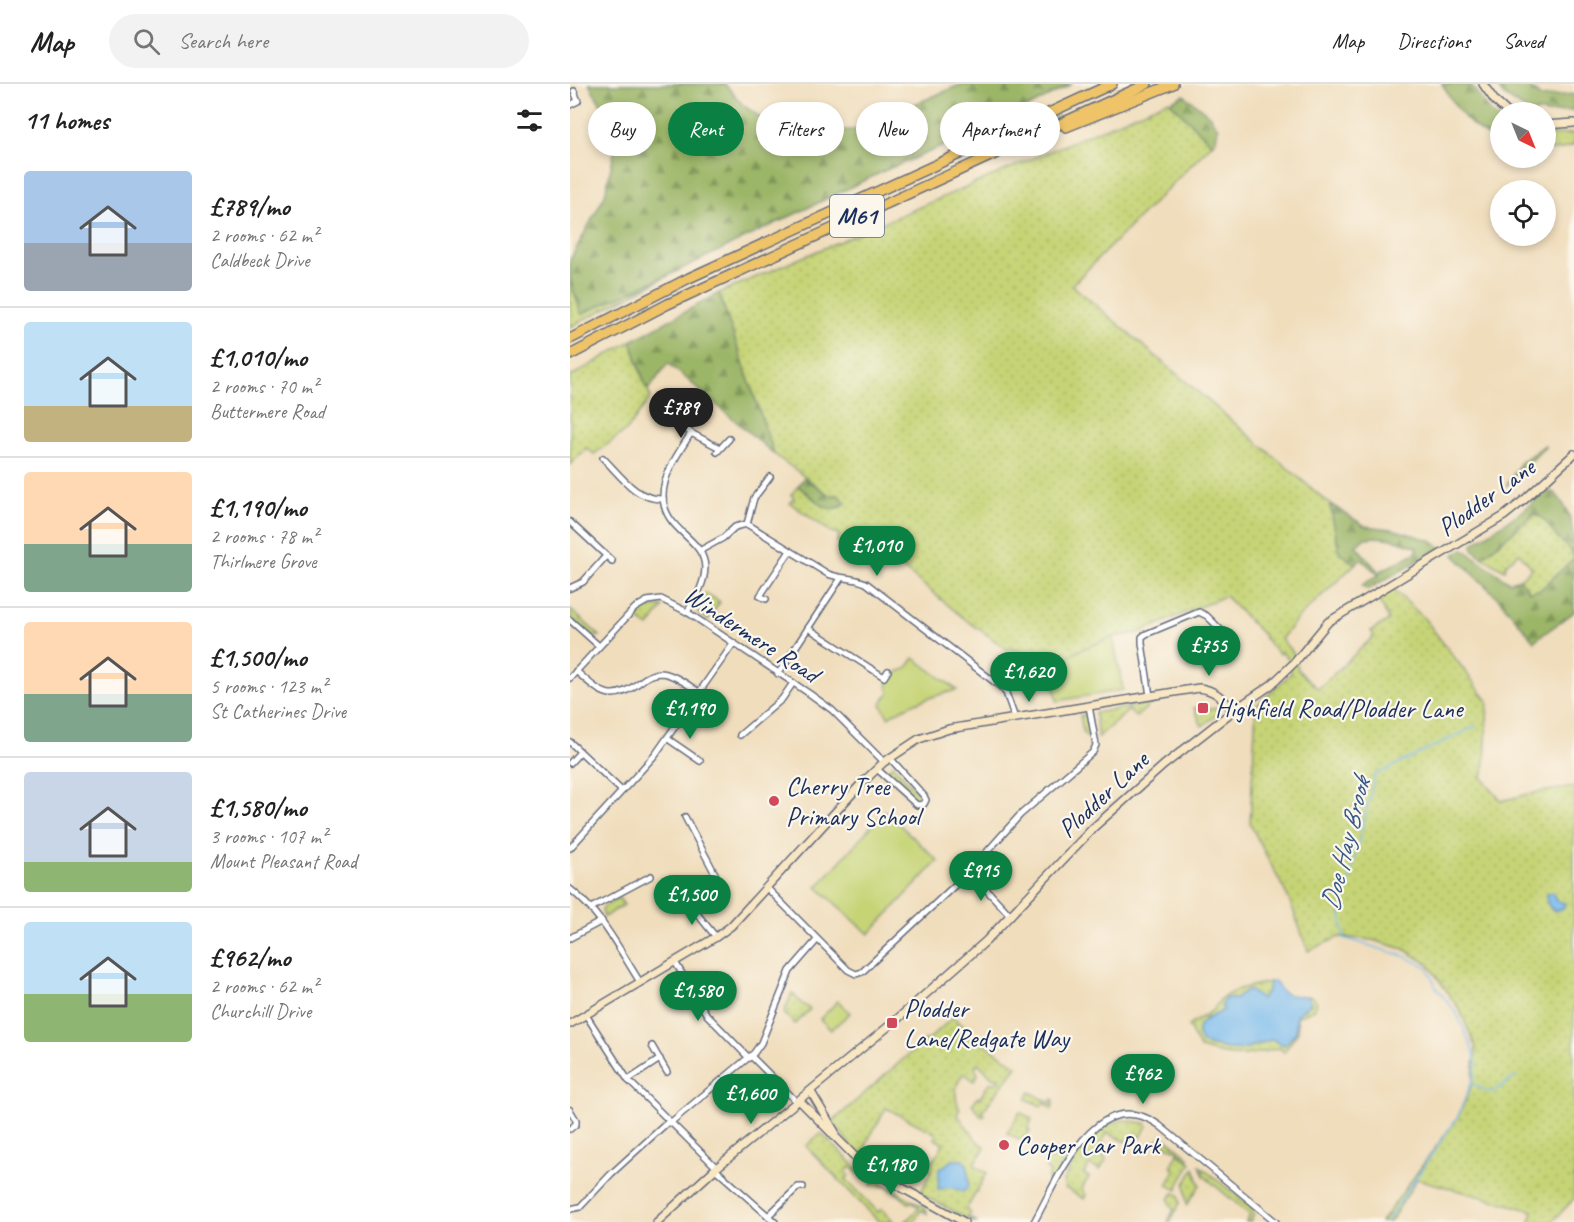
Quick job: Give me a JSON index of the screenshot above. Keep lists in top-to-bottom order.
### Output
{
  "streets": {
    "highway": ["M61"],
    "main road": ["Plodder Lane"],
    "street": ["Windermere Road"]
  },
  "water": ["Doe Hay Brook"],
  "places": {
    "transit": ["Highfield Road/Plodder Lane", "Plodder Lane/Redgate Way"],
    "other": ["Cherry Tree Primary School", "Cooper Car Park"]
  },
  "north": "bottom right",
  "page": {
    "header": "Map",
    "search": "Search here",
    "nav": ["Map", "Directions", "Saved"],
    "heading": "11 homes",
    "chip": [
      "Buy",
      "Rent",
      "Filters",
      "New",
      "Apartment"
    ],
    "list": [
      {
        "name": "£789/mo",
        "note": "2 rooms · 62 m² · Caldbeck Drive"
      },
      {
        "name": "£1,010/mo",
        "note": "2 rooms · 70 m² · Buttermere Road"
      },
      {
        "name": "£1,190/mo",
        "note": "2 rooms · 78 m² · Thirlmere Grove"
      },
      {
        "name": "£1,500/mo",
        "note": "5 rooms · 123 m² · St Catherines Drive"
      },
      {
        "name": "£1,580/mo",
        "note": "3 rooms · 107 m² · Mount Pleasant Road"
      },
      {
        "name": "£962/mo",
        "note": "2 rooms · 62 m² · Churchill Drive"
      }
    ],
    "price": [
      "£789",
      "£1,010",
      "£755",
      "£1,620",
      "£1,190",
      "£915",
      "£1,500",
      "£1,580",
      "£962",
      "£1,600",
      "£1,180"
    ]
  }
}
